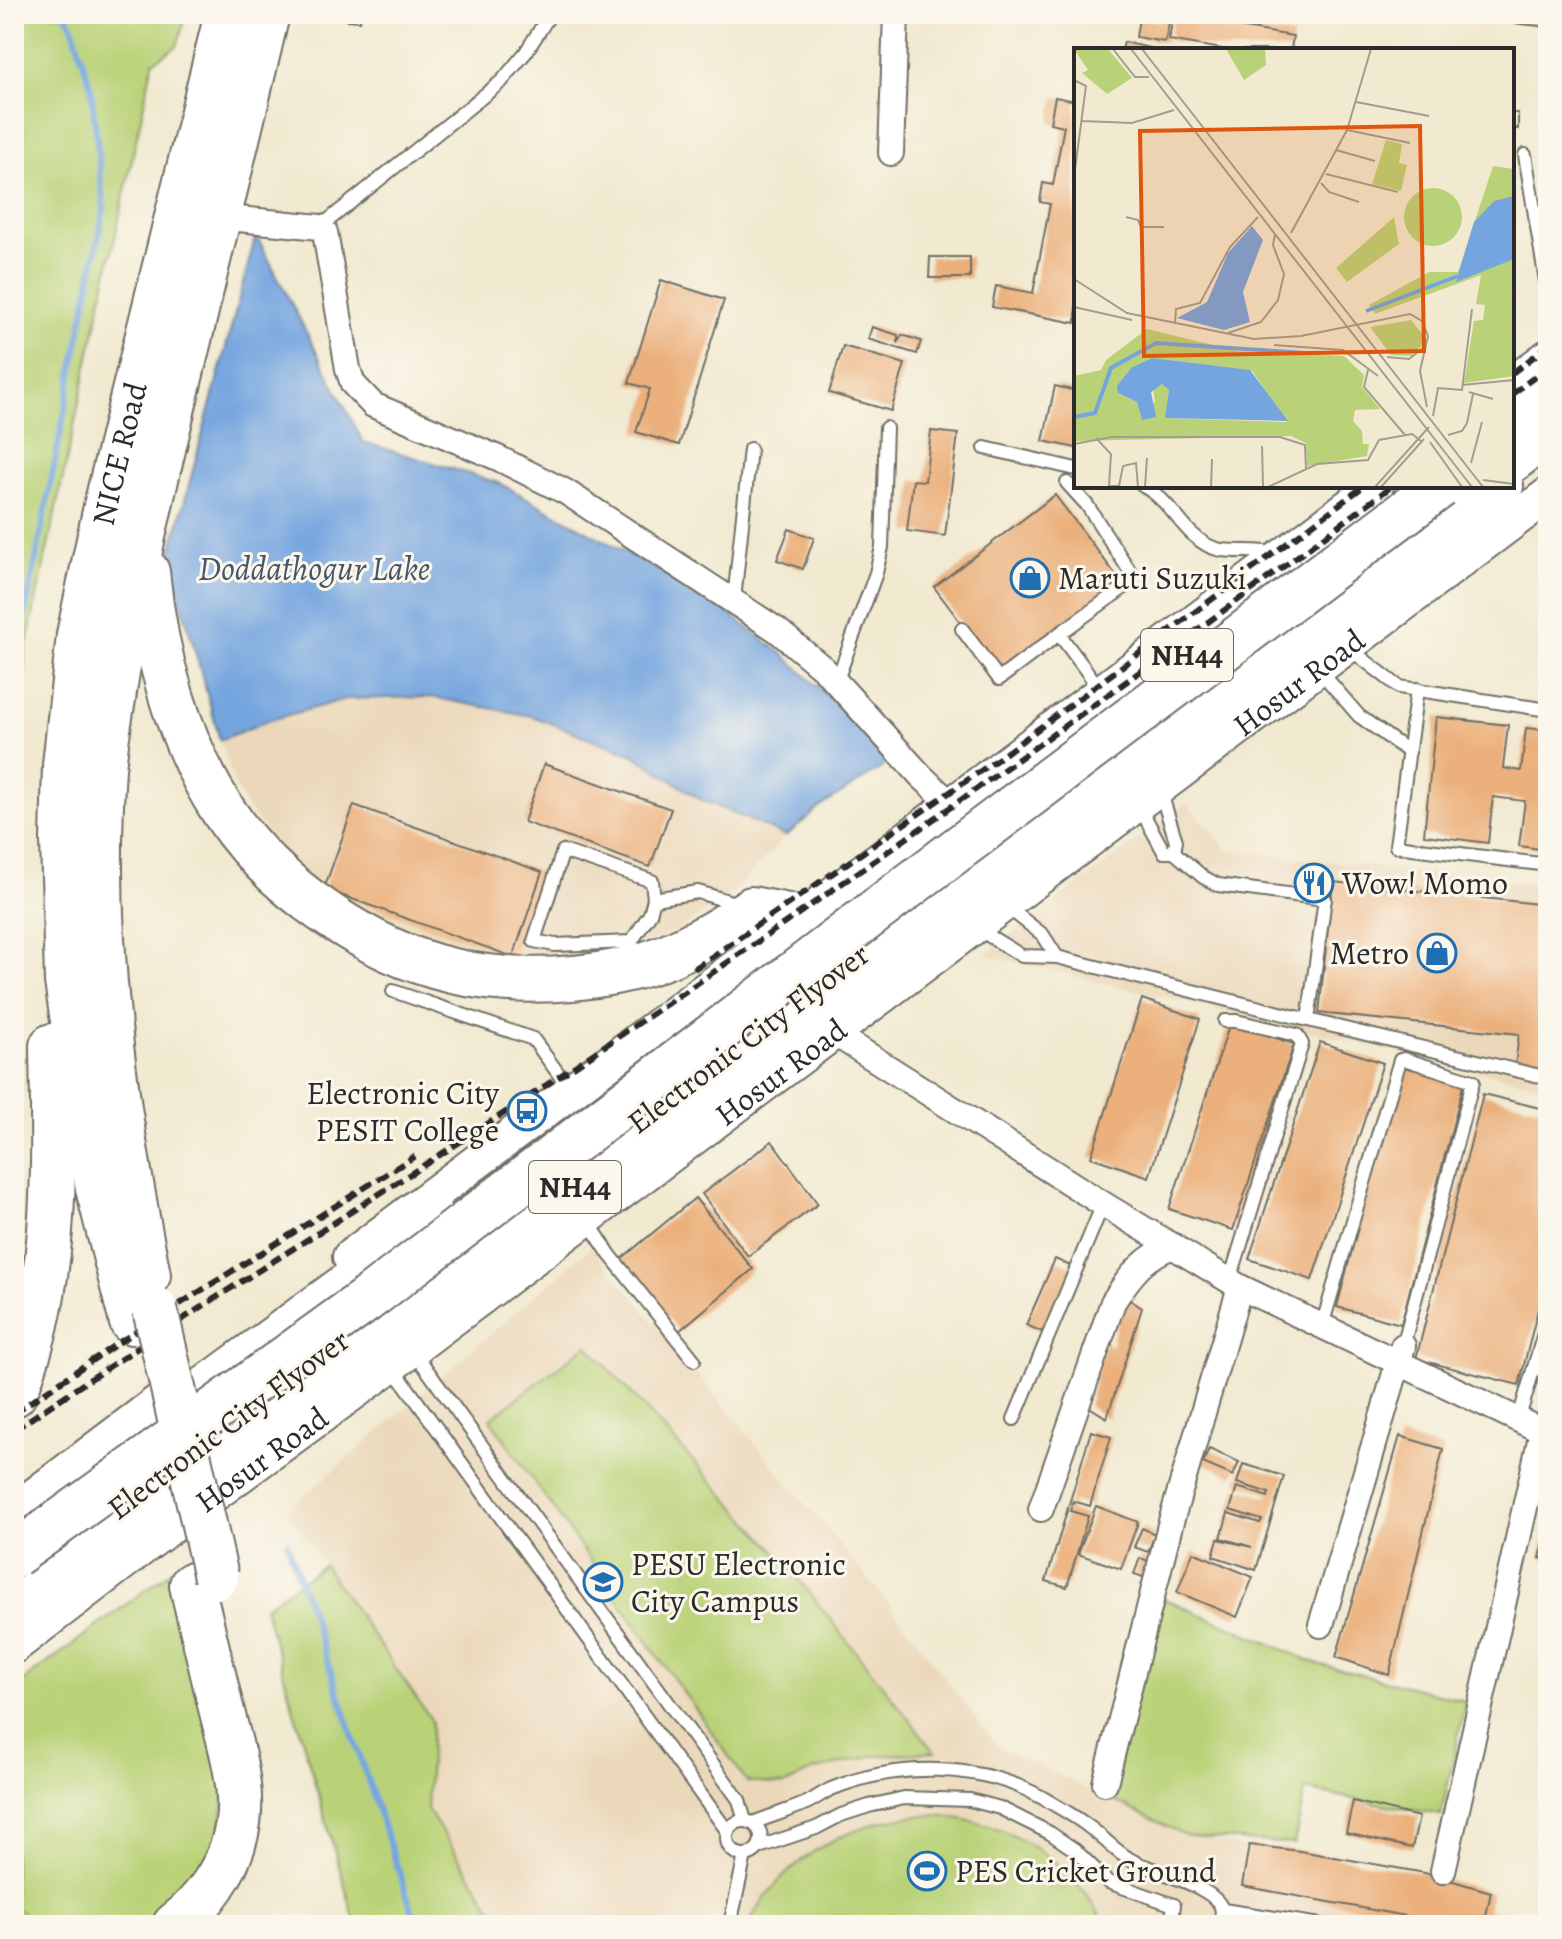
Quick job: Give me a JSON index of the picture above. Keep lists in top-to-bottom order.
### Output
{
  "streets": {
    "highway": [
      "NICE Road",
      "NH44",
      "Hosur Road",
      "Electronic City Flyover"
    ]
  },
  "water": ["Doddathogur Lake"],
  "places": {
    "shop": ["Maruti Suzuki", "Metro"],
    "restaurant": ["Wow! Momo"],
    "bus stop": ["Electronic City PESIT College"],
    "school or university": ["PESU Electronic City Campus"],
    "sports": ["PES Cricket Ground"]
  }
}
